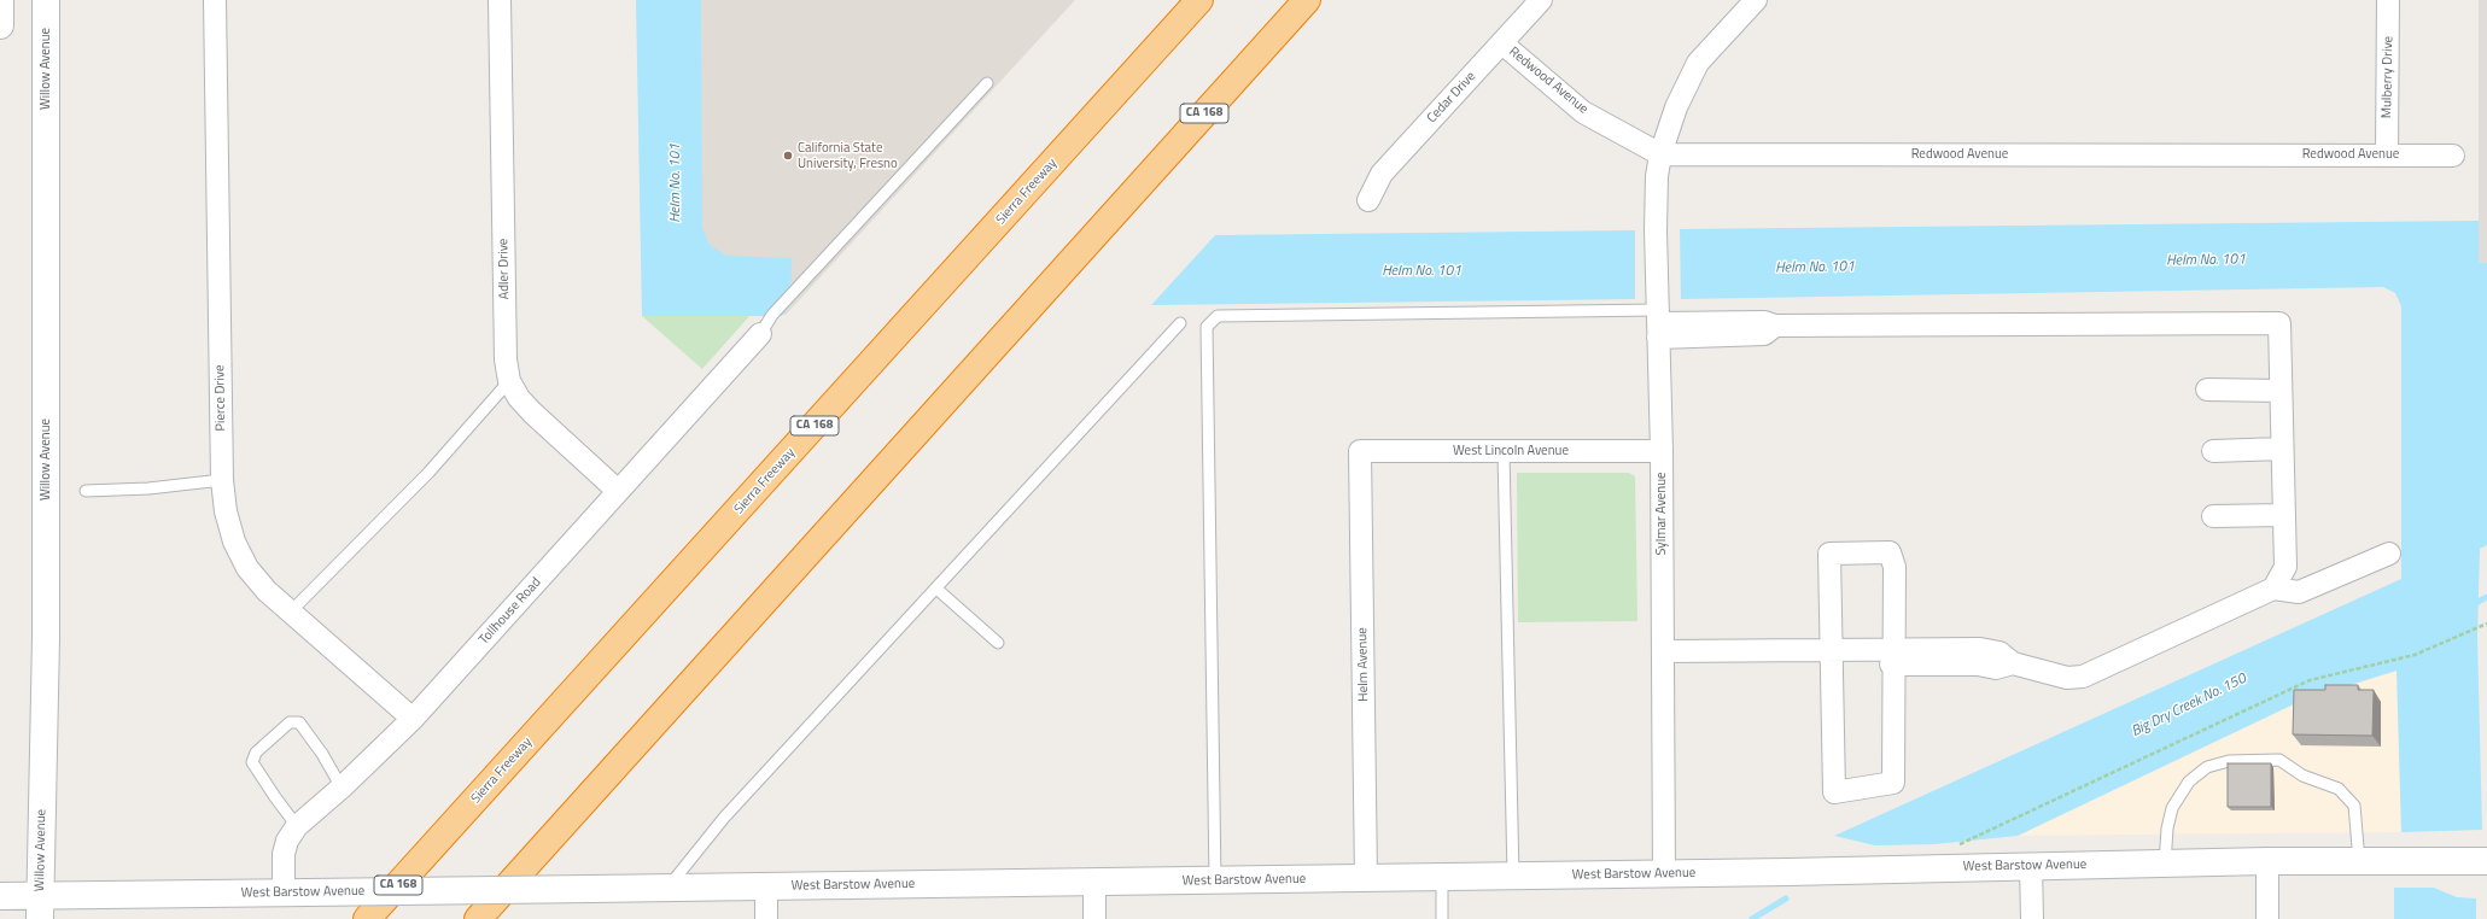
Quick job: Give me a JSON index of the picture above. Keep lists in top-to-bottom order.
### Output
{
  "streets": {
    "highway": ["CA 168", "Sierra Freeway"],
    "main road": ["Willow Avenue", "West Barstow Avenue"],
    "street": [
      "Mulberry Drive",
      "Redwood Avenue",
      "Cedar Drive",
      "Adler Drive",
      "Pierce Drive",
      "West Lincoln Avenue",
      "Sylmar Avenue",
      "Tollhouse Road",
      "Helm Avenue"
    ]
  },
  "crossings": [
    ["Willow Avenue", "West Barstow Avenue"],
    ["Mulberry Drive", "Redwood Avenue"],
    ["Redwood Avenue", "Cedar Drive"],
    ["Redwood Avenue", "Sylmar Avenue"],
    ["Adler Drive", "Tollhouse Road"],
    ["Pierce Drive", "Tollhouse Road"],
    ["West Lincoln Avenue", "Sylmar Avenue"],
    ["West Lincoln Avenue", "Helm Avenue"],
    ["Sylmar Avenue", "West Barstow Avenue"],
    ["Tollhouse Road", "West Barstow Avenue"],
    ["Helm Avenue", "West Barstow Avenue"]
  ],
  "water": ["Helm No. 101", "Big Dry Creek No. 150"],
  "places": ["California State University, Fresno"]
}
